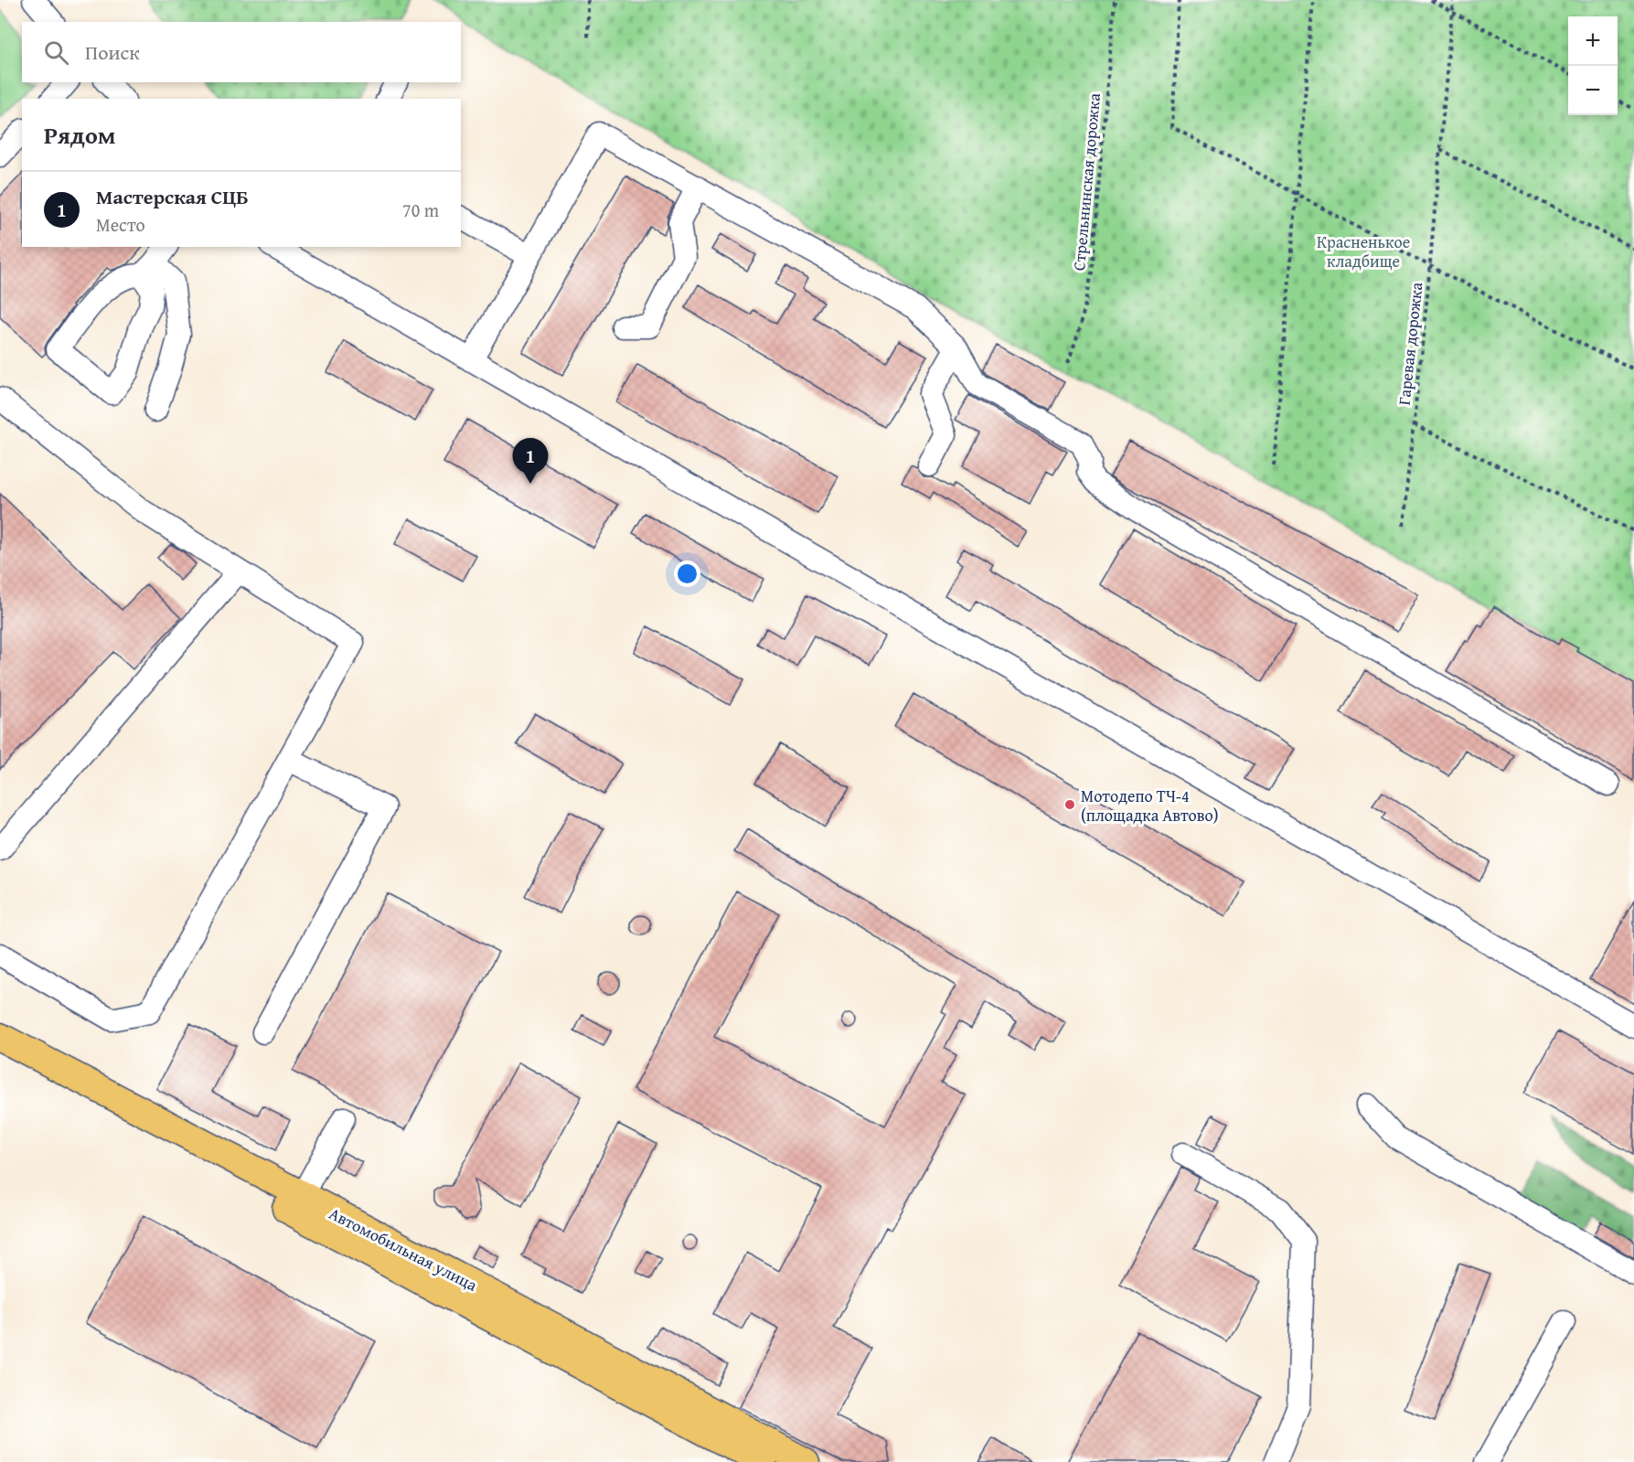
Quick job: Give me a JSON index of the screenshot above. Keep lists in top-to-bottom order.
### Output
{
  "streets": {
    "main road": ["Автомобильная улица"],
    "path": ["Стрельнинская дорожка", "Гаревая дорожка"]
  },
  "parks": ["Красненькое кладбище"],
  "places": ["Мотодепо ТЧ-4 (площадка Автово)"],
  "page": {
    "map_buttons": ["+", "−"],
    "search": "Поиск",
    "heading": "Рядом",
    "list": [
      {
        "mark": "1",
        "name": "Мастерская СЦБ",
        "note": "Место",
        "value": "70 m"
      }
    ],
    "pins": "1"
  }
}
